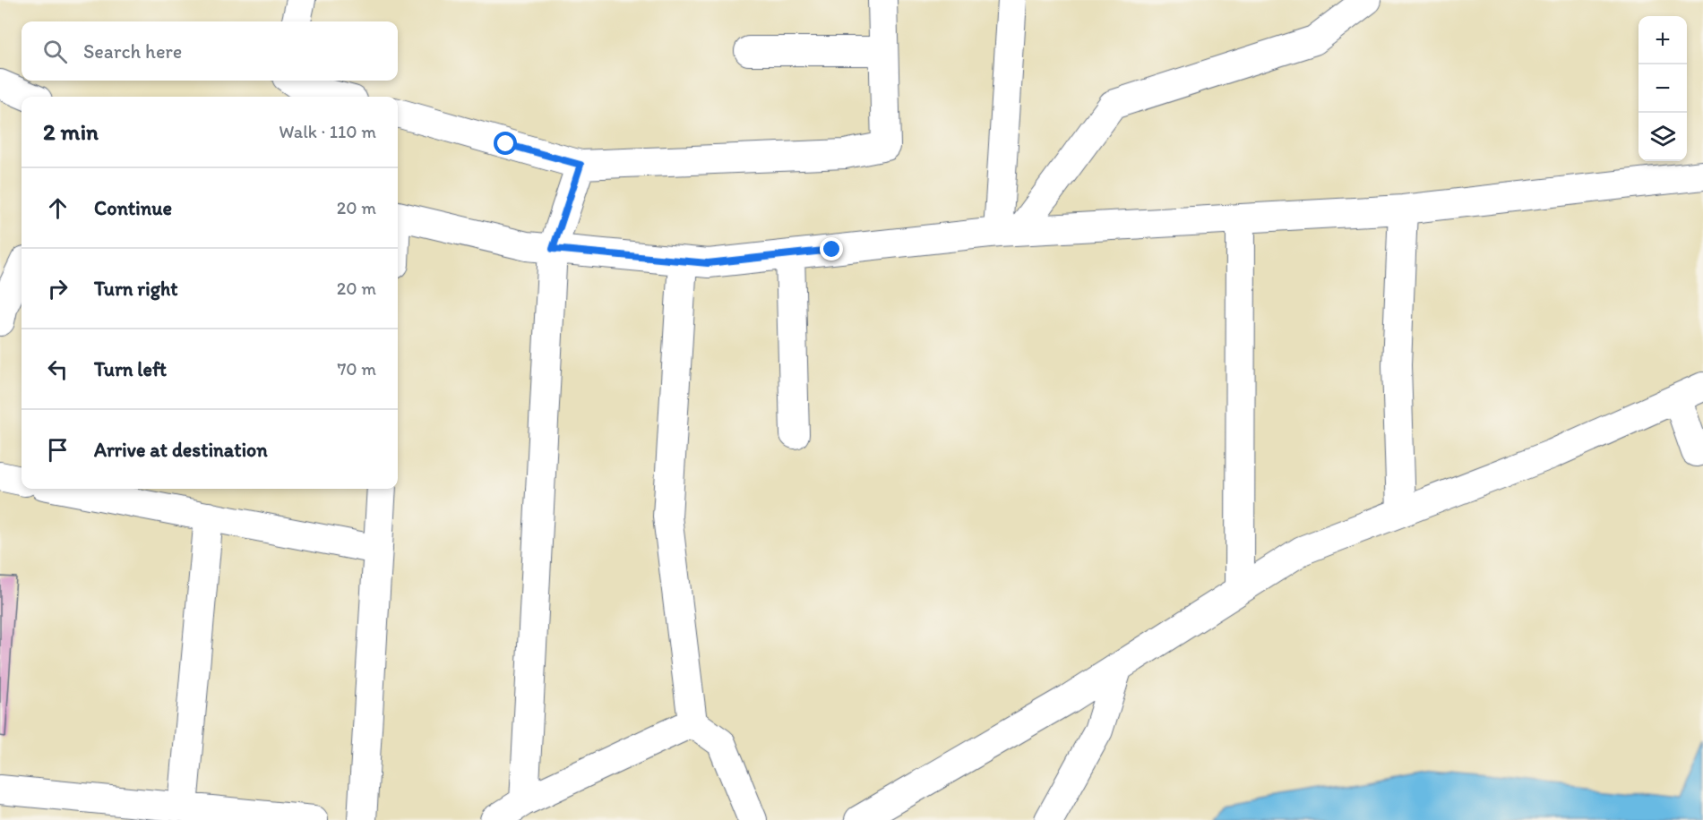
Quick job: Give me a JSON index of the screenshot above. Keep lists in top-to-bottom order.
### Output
{
  "page": {
    "map_buttons": ["+", "−"],
    "search": "Search here",
    "heading": ["2 min", "Walk · 110 m"],
    "list": [
      ["Continue", "20 m"],
      ["Turn right", "20 m"],
      ["Turn left", "70 m"],
      "Arrive at destination"
    ]
  }
}
